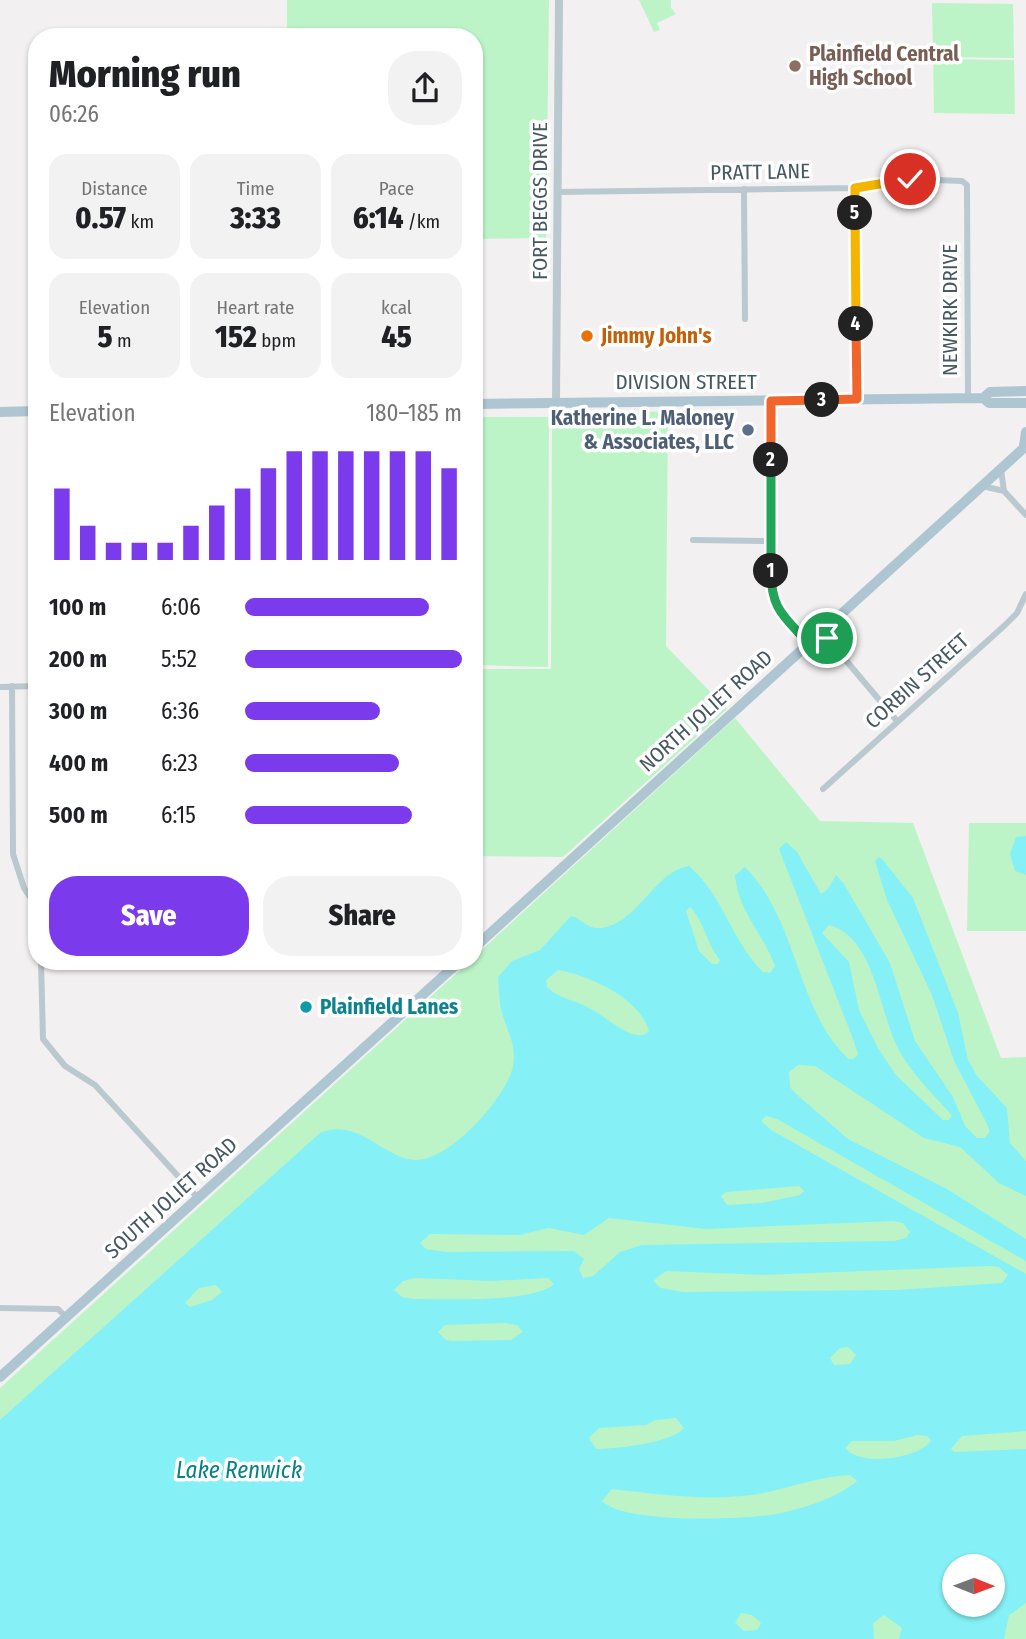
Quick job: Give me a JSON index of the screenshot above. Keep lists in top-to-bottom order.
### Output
{
  "streets": {
    "main road": ["DIVISION STREET", "NORTH JOLIET ROAD", "SOUTH JOLIET ROAD"],
    "street": [
      "PRATT LANE",
      "FORT BEGGS DRIVE",
      "NEWKIRK DRIVE",
      "CORBIN STREET"
    ]
  },
  "crossings": [
    ["PRATT LANE", "FORT BEGGS DRIVE"],
    ["PRATT LANE", "NEWKIRK DRIVE"],
    ["FORT BEGGS DRIVE", "DIVISION STREET"],
    ["NEWKIRK DRIVE", "DIVISION STREET"]
  ],
  "water": ["Lake Renwick"],
  "places": [
    "Plainfield Central High School",
    "Jimmy John's",
    "Katherine L. Maloney & Associates, LLC",
    "Plainfield Lanes"
  ],
  "north": "right",
  "page": {
    "heading": ["Morning run", "06:26"],
    "stats": [
      ["Distance", "0.57 km"],
      ["Time", "3:33"],
      ["Pace", "6:14 /km"],
      ["Elevation", "5 m"],
      ["Heart rate", "152 bpm"],
      ["kcal", "45"]
    ],
    "pins": [
      "5",
      "4",
      "3",
      "2",
      "1"
    ],
    "chart": ["Elevation", "180–185 m"],
    "list": [
      {
        "name": "100 m",
        "note": "6:06"
      },
      {
        "name": "200 m",
        "note": "5:52"
      },
      {
        "name": "300 m",
        "note": "6:36"
      },
      {
        "name": "400 m",
        "note": "6:23"
      },
      {
        "name": "500 m",
        "note": "6:15"
      }
    ],
    "buttons": ["Save", "Share"]
  }
}
